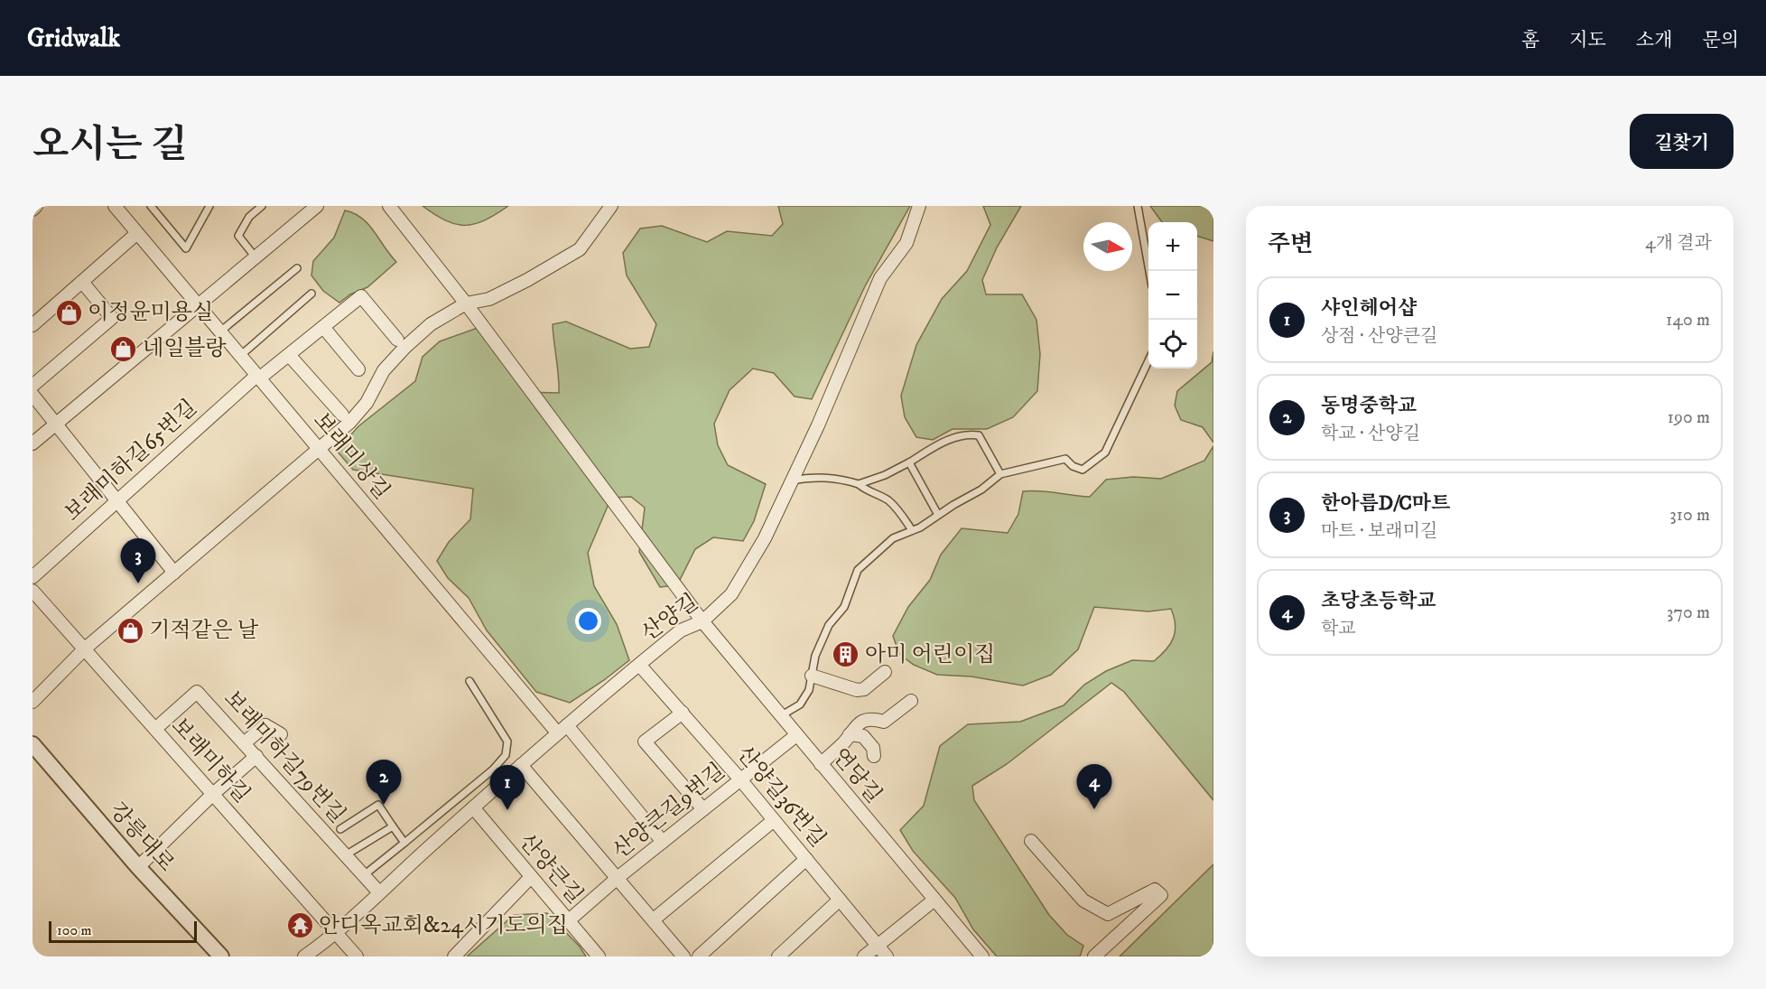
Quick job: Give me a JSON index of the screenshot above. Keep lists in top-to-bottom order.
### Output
{
  "streets": {
    "street": [
      "보래미상길",
      "보래미하길65번길",
      "산양길",
      "보래미하길79번길",
      "보래미하길",
      "연당길",
      "산양길36번길",
      "산양큰길9번길",
      "강릉대로",
      "산양큰길"
    ]
  },
  "crossings": [
    ["보래미상길", "보래미하길65번길"],
    ["보래미상길", "산양길"],
    ["보래미상길", "산양큰길9번길"],
    ["산양길", "보래미하길79번길"],
    ["산양길", "보래미하길"],
    ["산양길", "연당길"],
    ["산양길", "산양길36번길"],
    ["산양길", "산양큰길"],
    ["보래미하길79번길", "보래미하길"],
    ["연당길", "산양큰길9번길"],
    ["산양길36번길", "산양큰길9번길"],
    ["산양큰길9번길", "산양큰길"]
  ],
  "places": {
    "shop": ["이정윤미용실", "네일블랑", "기적같은 날"],
    "building": ["아미 어린이집"],
    "temple": ["안디옥교회&24시기도의집"]
  },
  "scale_bar": "100 m",
  "north": "right",
  "page": {
    "header": "Gridwalk",
    "nav": [
      "홈",
      "지도",
      "소개",
      "문의"
    ],
    "title": "오시는 길",
    "buttons": "길찾기",
    "heading": ["주변", "4개 결과"],
    "map_buttons": ["+", "−"],
    "list": [
      {
        "mark": "1",
        "name": "샤인헤어샵",
        "note": "상점 · 산양큰길",
        "value": "140 m"
      },
      {
        "mark": "2",
        "name": "동명중학교",
        "note": "학교 · 산양길",
        "value": "190 m"
      },
      {
        "mark": "3",
        "name": "한아름D/C마트",
        "note": "마트 · 보래미길",
        "value": "310 m"
      },
      {
        "mark": "4",
        "name": "초당초등학교",
        "note": "학교",
        "value": "370 m"
      }
    ],
    "pins": [
      "3",
      "2",
      "4",
      "1"
    ],
    "scale": "100 m"
  }
}
